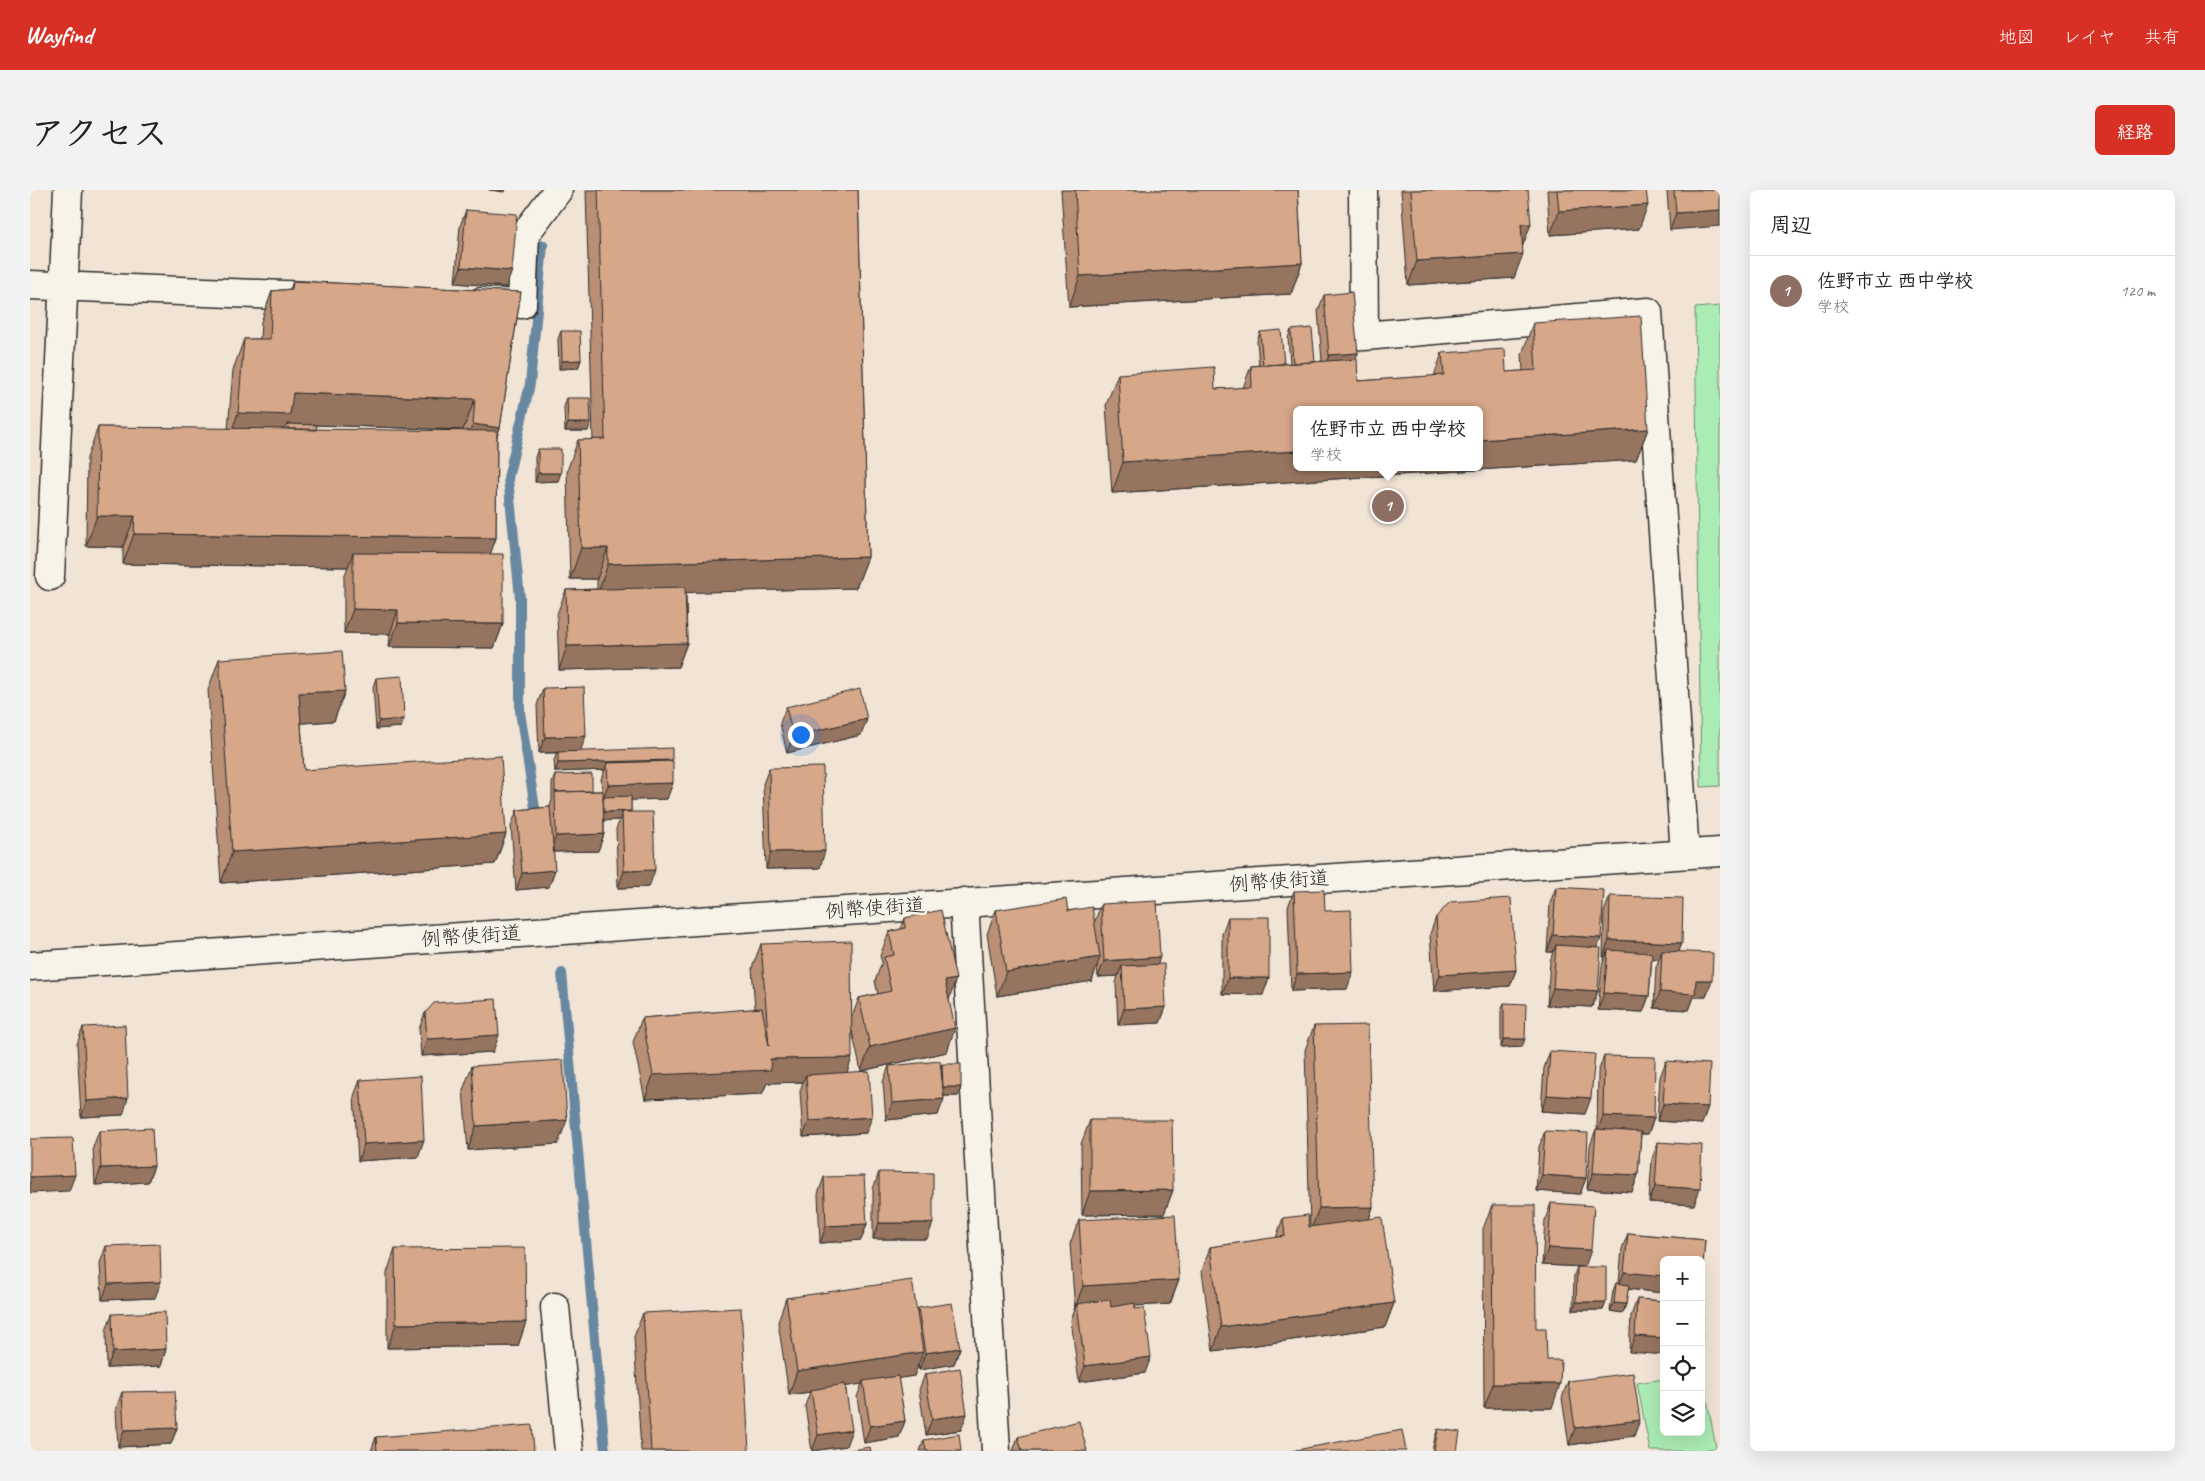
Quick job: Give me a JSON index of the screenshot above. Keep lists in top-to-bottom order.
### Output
{
  "streets": {
    "main road": ["例幣使街道"]
  },
  "page": {
    "header": "Wayfind",
    "nav": ["地図", "レイヤ", "共有"],
    "title": "アクセス",
    "buttons": "経路",
    "heading": "周辺",
    "list": [
      {
        "mark": "1",
        "name": "佐野市立 西中学校",
        "note": "学校",
        "value": "120 m"
      }
    ],
    "popup": ["佐野市立 西中学校", "学校"],
    "pins": "1",
    "map_buttons": ["+", "−"]
  }
}
